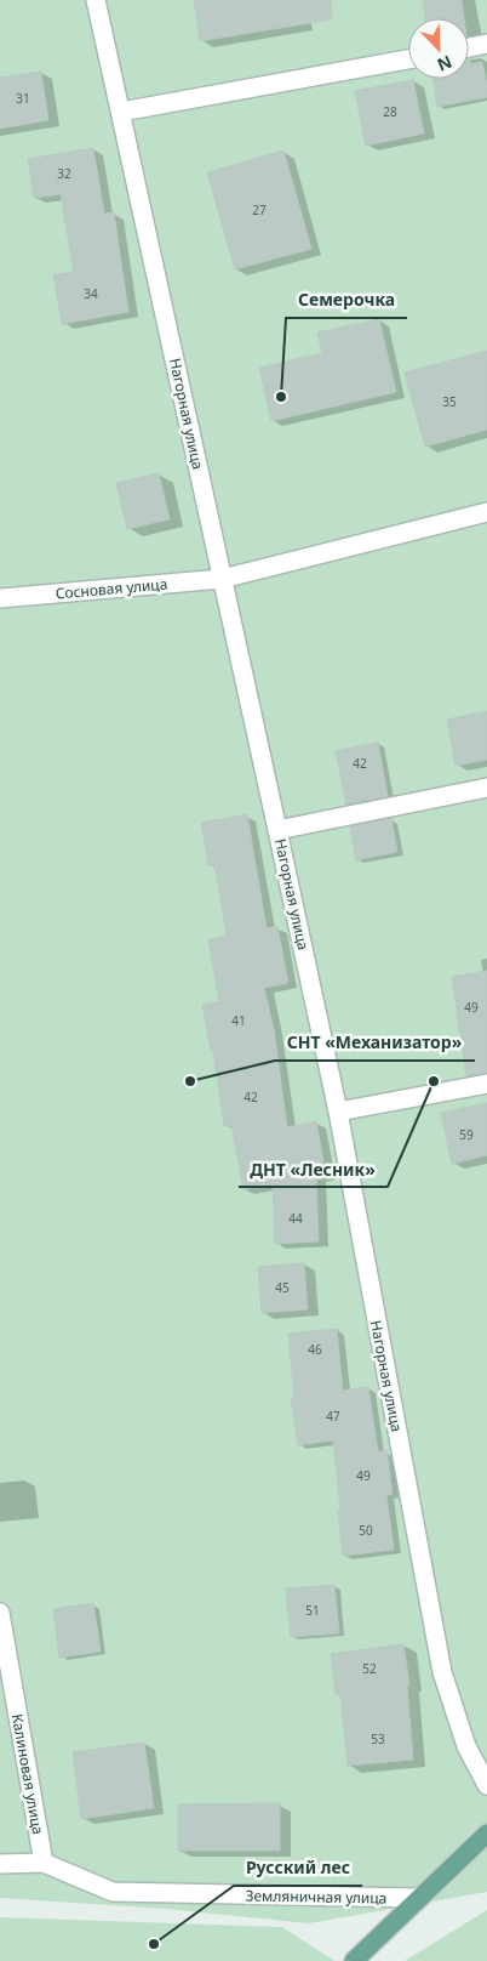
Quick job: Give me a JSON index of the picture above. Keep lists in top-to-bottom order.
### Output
{
  "streets": {
    "street": [
      "Нагорная улица",
      "Сосновая улица",
      "Калиновая улица",
      "Земляничная улица"
    ]
  },
  "crossings": [
    ["Нагорная улица", "Сосновая улица"],
    ["Калиновая улица", "Земляничная улица"]
  ],
  "places": [
    "Семерочка",
    "СНТ «Механизатор»",
    "ДНТ «Лесник»",
    "Русский лес"
  ],
  "house_numbers": [
    "31",
    "28",
    "32",
    "27",
    "34",
    "35",
    "42",
    "49",
    "41",
    "42",
    "59",
    "44",
    "45",
    "46",
    "47",
    "49",
    "50",
    "51",
    "52",
    "53"
  ],
  "north": "bottom right"
}
